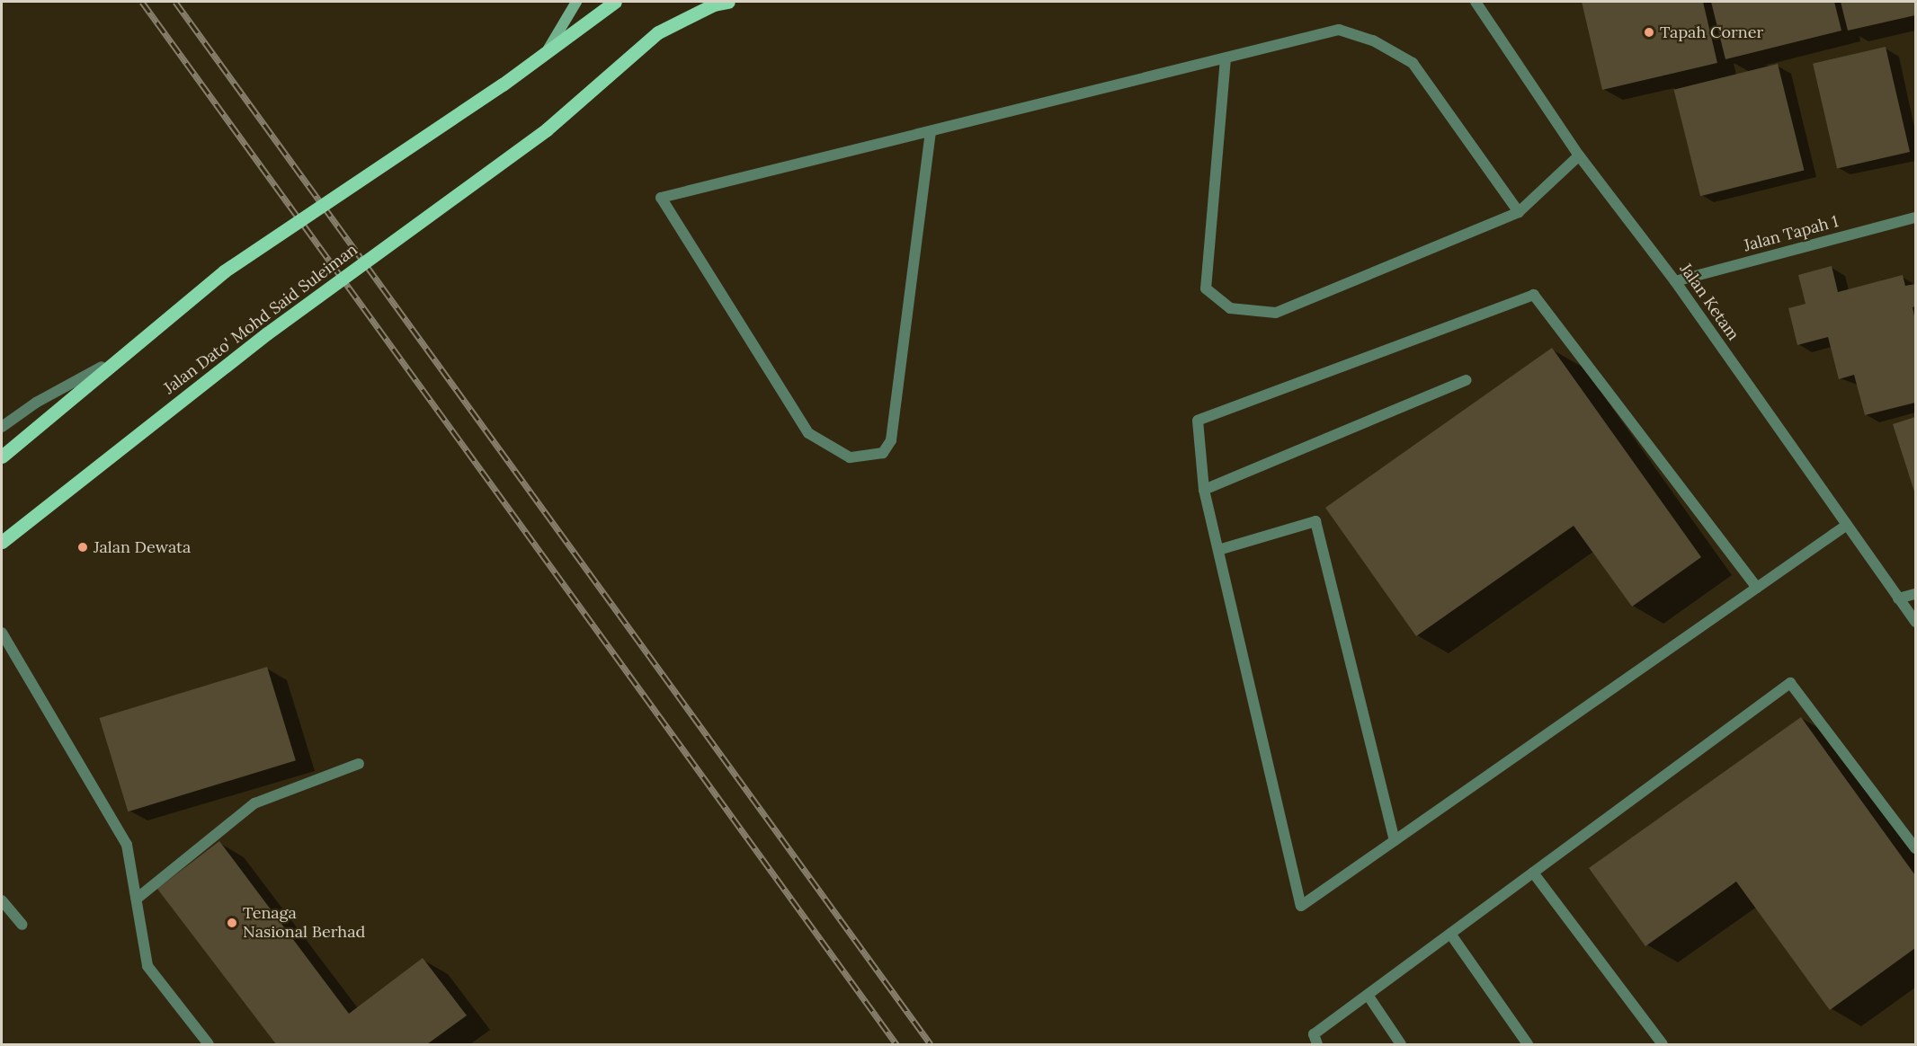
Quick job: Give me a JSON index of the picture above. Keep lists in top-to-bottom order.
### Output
{
  "streets": {
    "main road": ["Jalan Dato' Mohd Said Suleiman"],
    "street": ["Jalan Tapah 1", "Jalan Ketam"]
  },
  "crossings": [
    ["Jalan Tapah 1", "Jalan Ketam"]
  ],
  "places": ["Tapah Corner", "Jalan Dewata", "Tenaga Nasional Berhad"]
}
